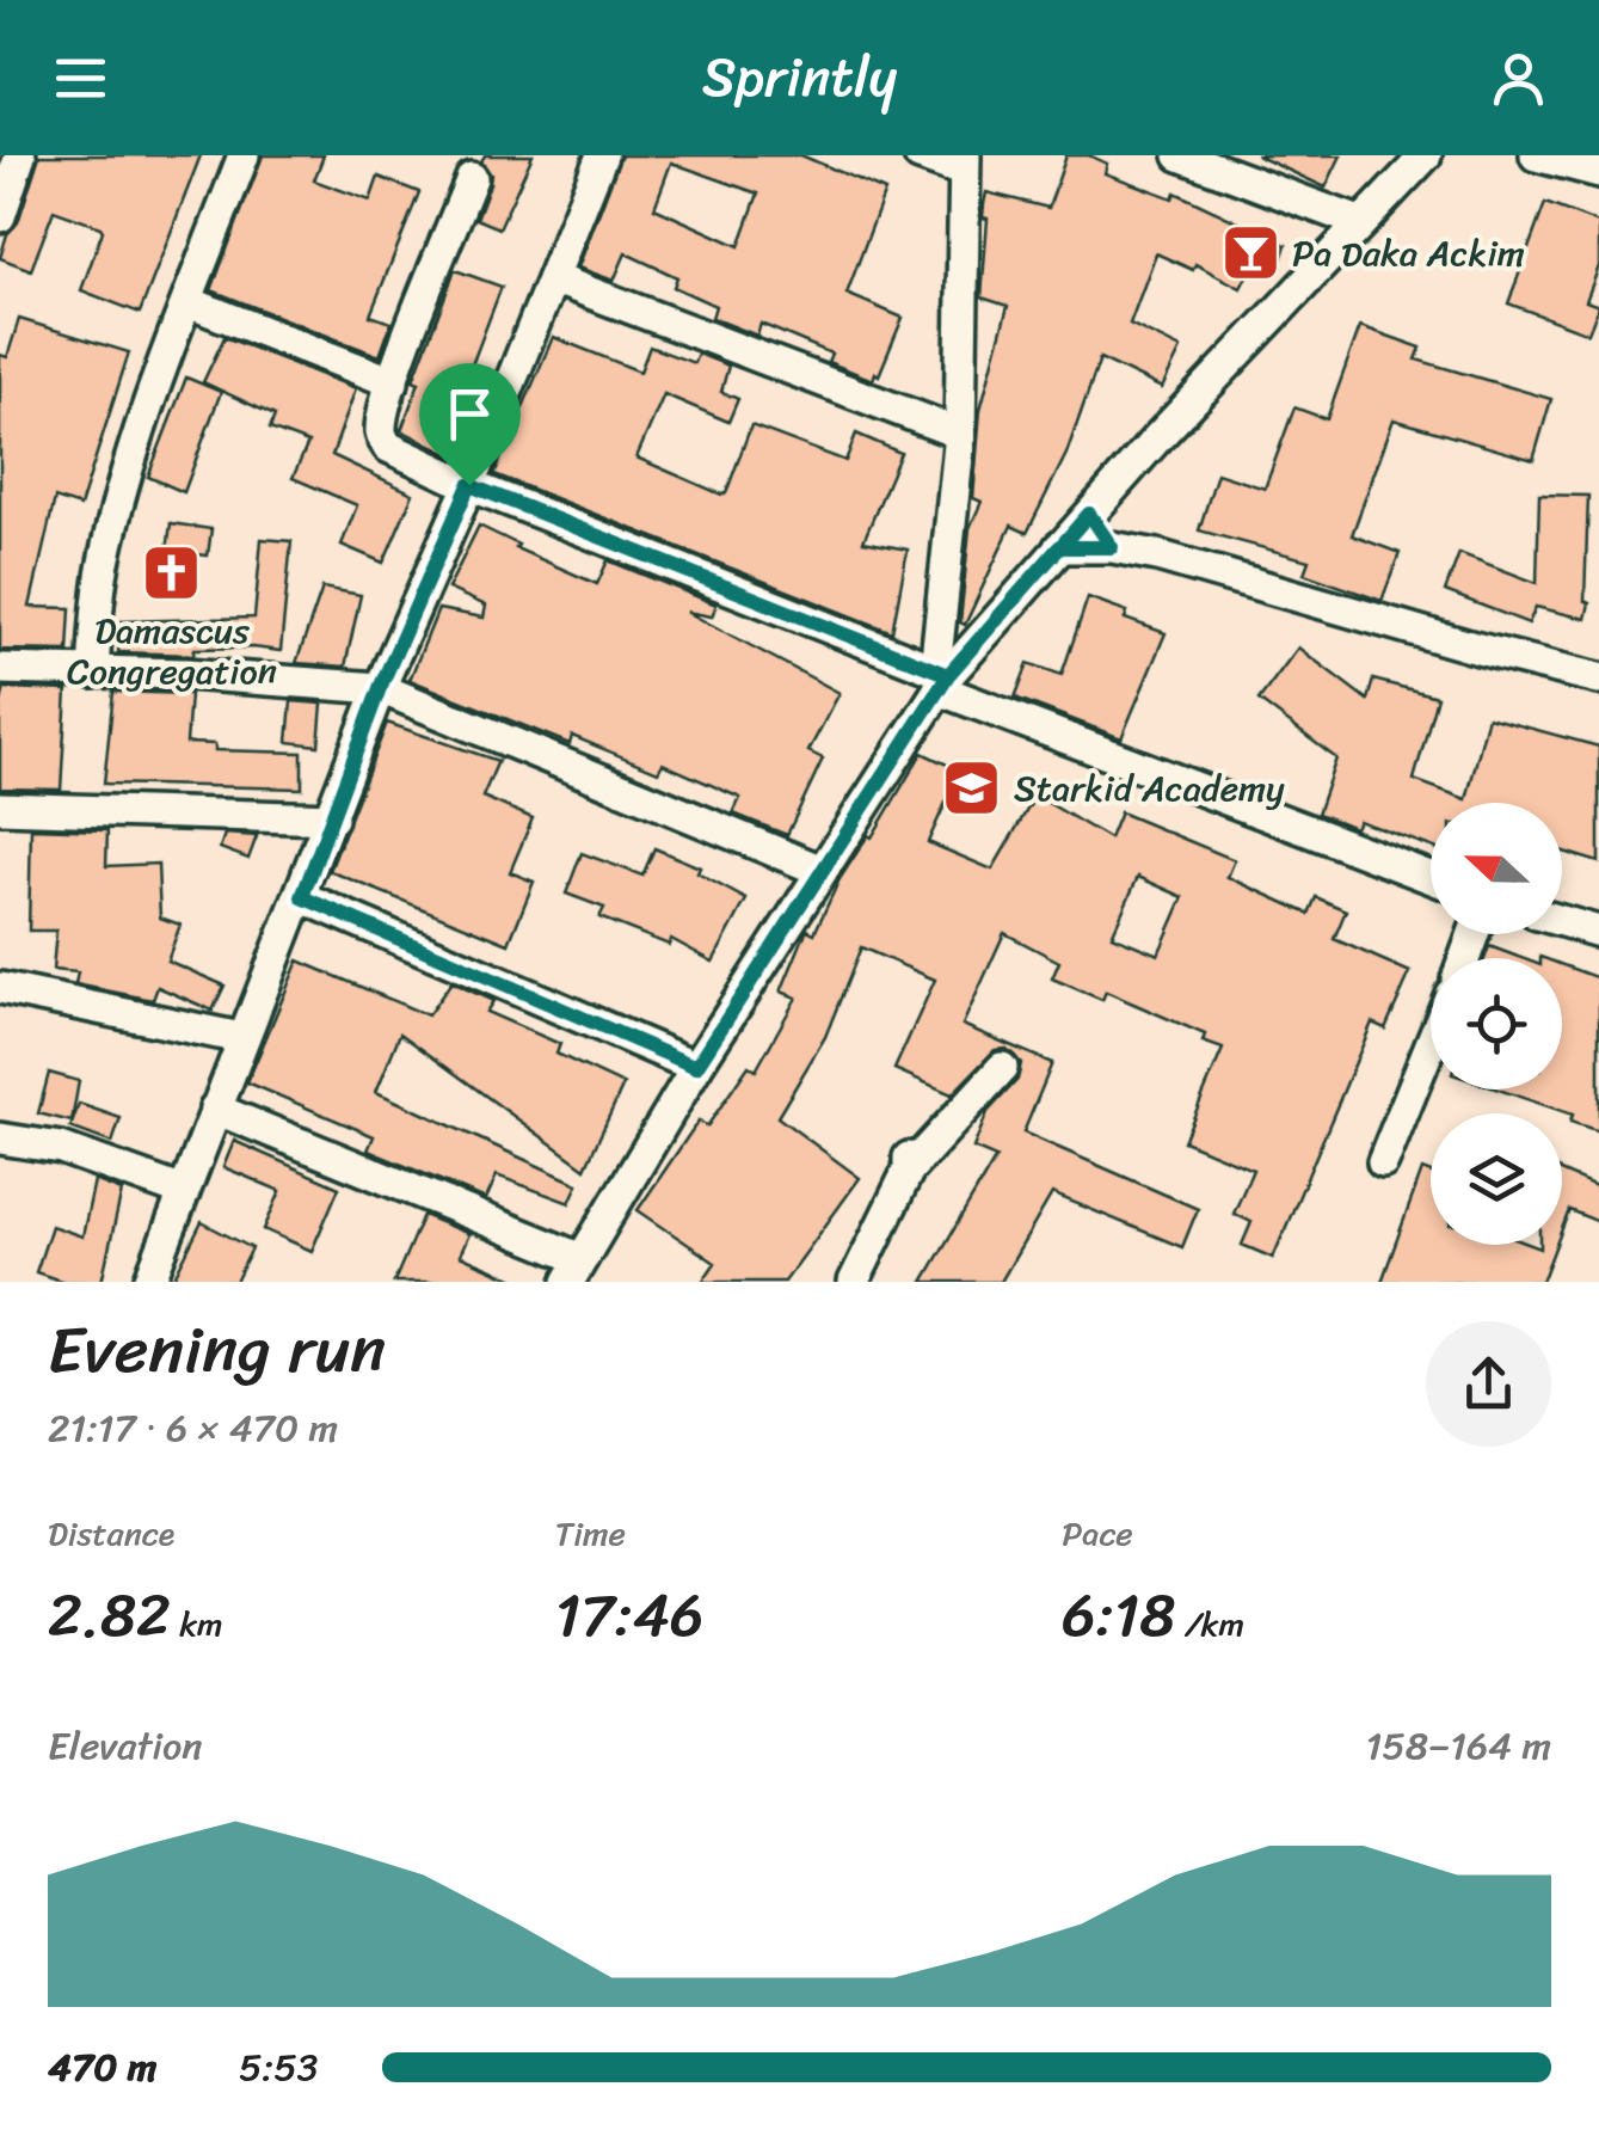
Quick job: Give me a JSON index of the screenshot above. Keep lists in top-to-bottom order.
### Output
{
  "places": {
    "bar": ["Pa Daka Ackim"],
    "church": ["Damascus Congregation"],
    "school or university": ["Starkid Academy"]
  },
  "north": "left",
  "page": {
    "header": "Sprintly",
    "heading": ["Evening run", "21:17 · 6 × 470 m"],
    "stats": [
      ["Distance", "2.82 km"],
      ["Time", "17:46"],
      ["Pace", "6:18 /km"]
    ],
    "chart": ["Elevation", "158–164 m"],
    "list": [
      {
        "name": "470 m",
        "note": "5:53"
      }
    ]
  }
}
